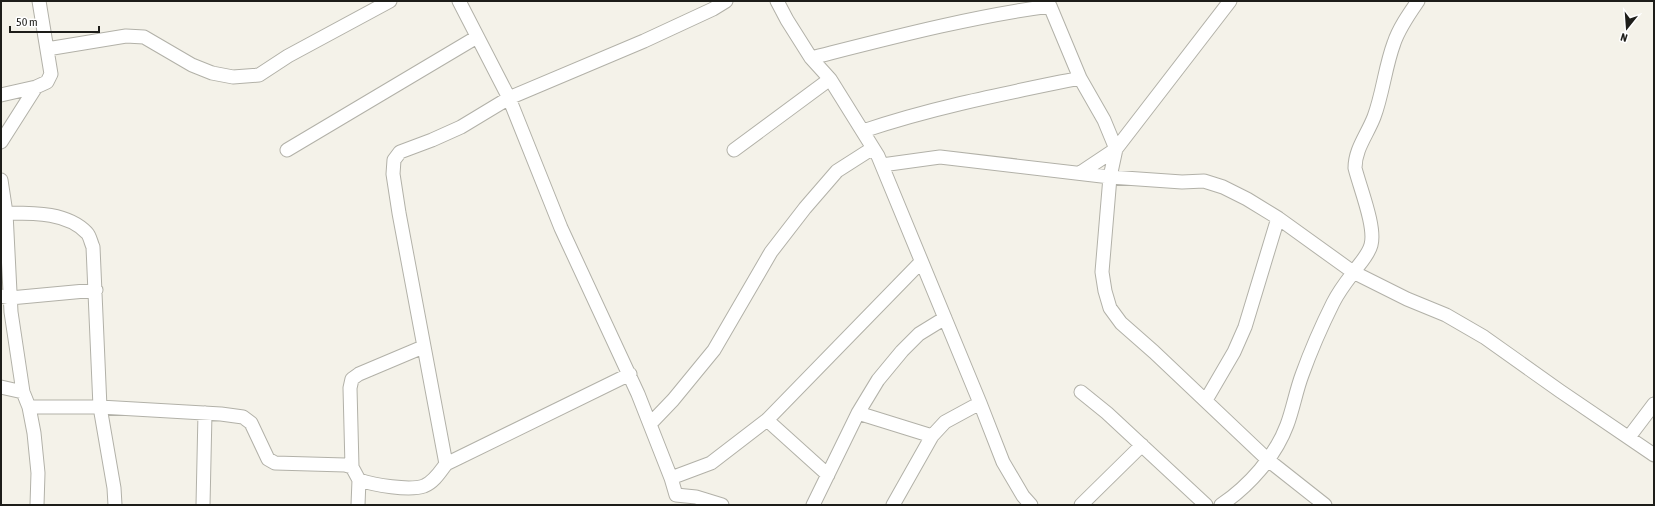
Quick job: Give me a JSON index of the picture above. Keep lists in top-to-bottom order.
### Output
{
  "scale_bar": "50 m",
  "north": "bottom"
}
